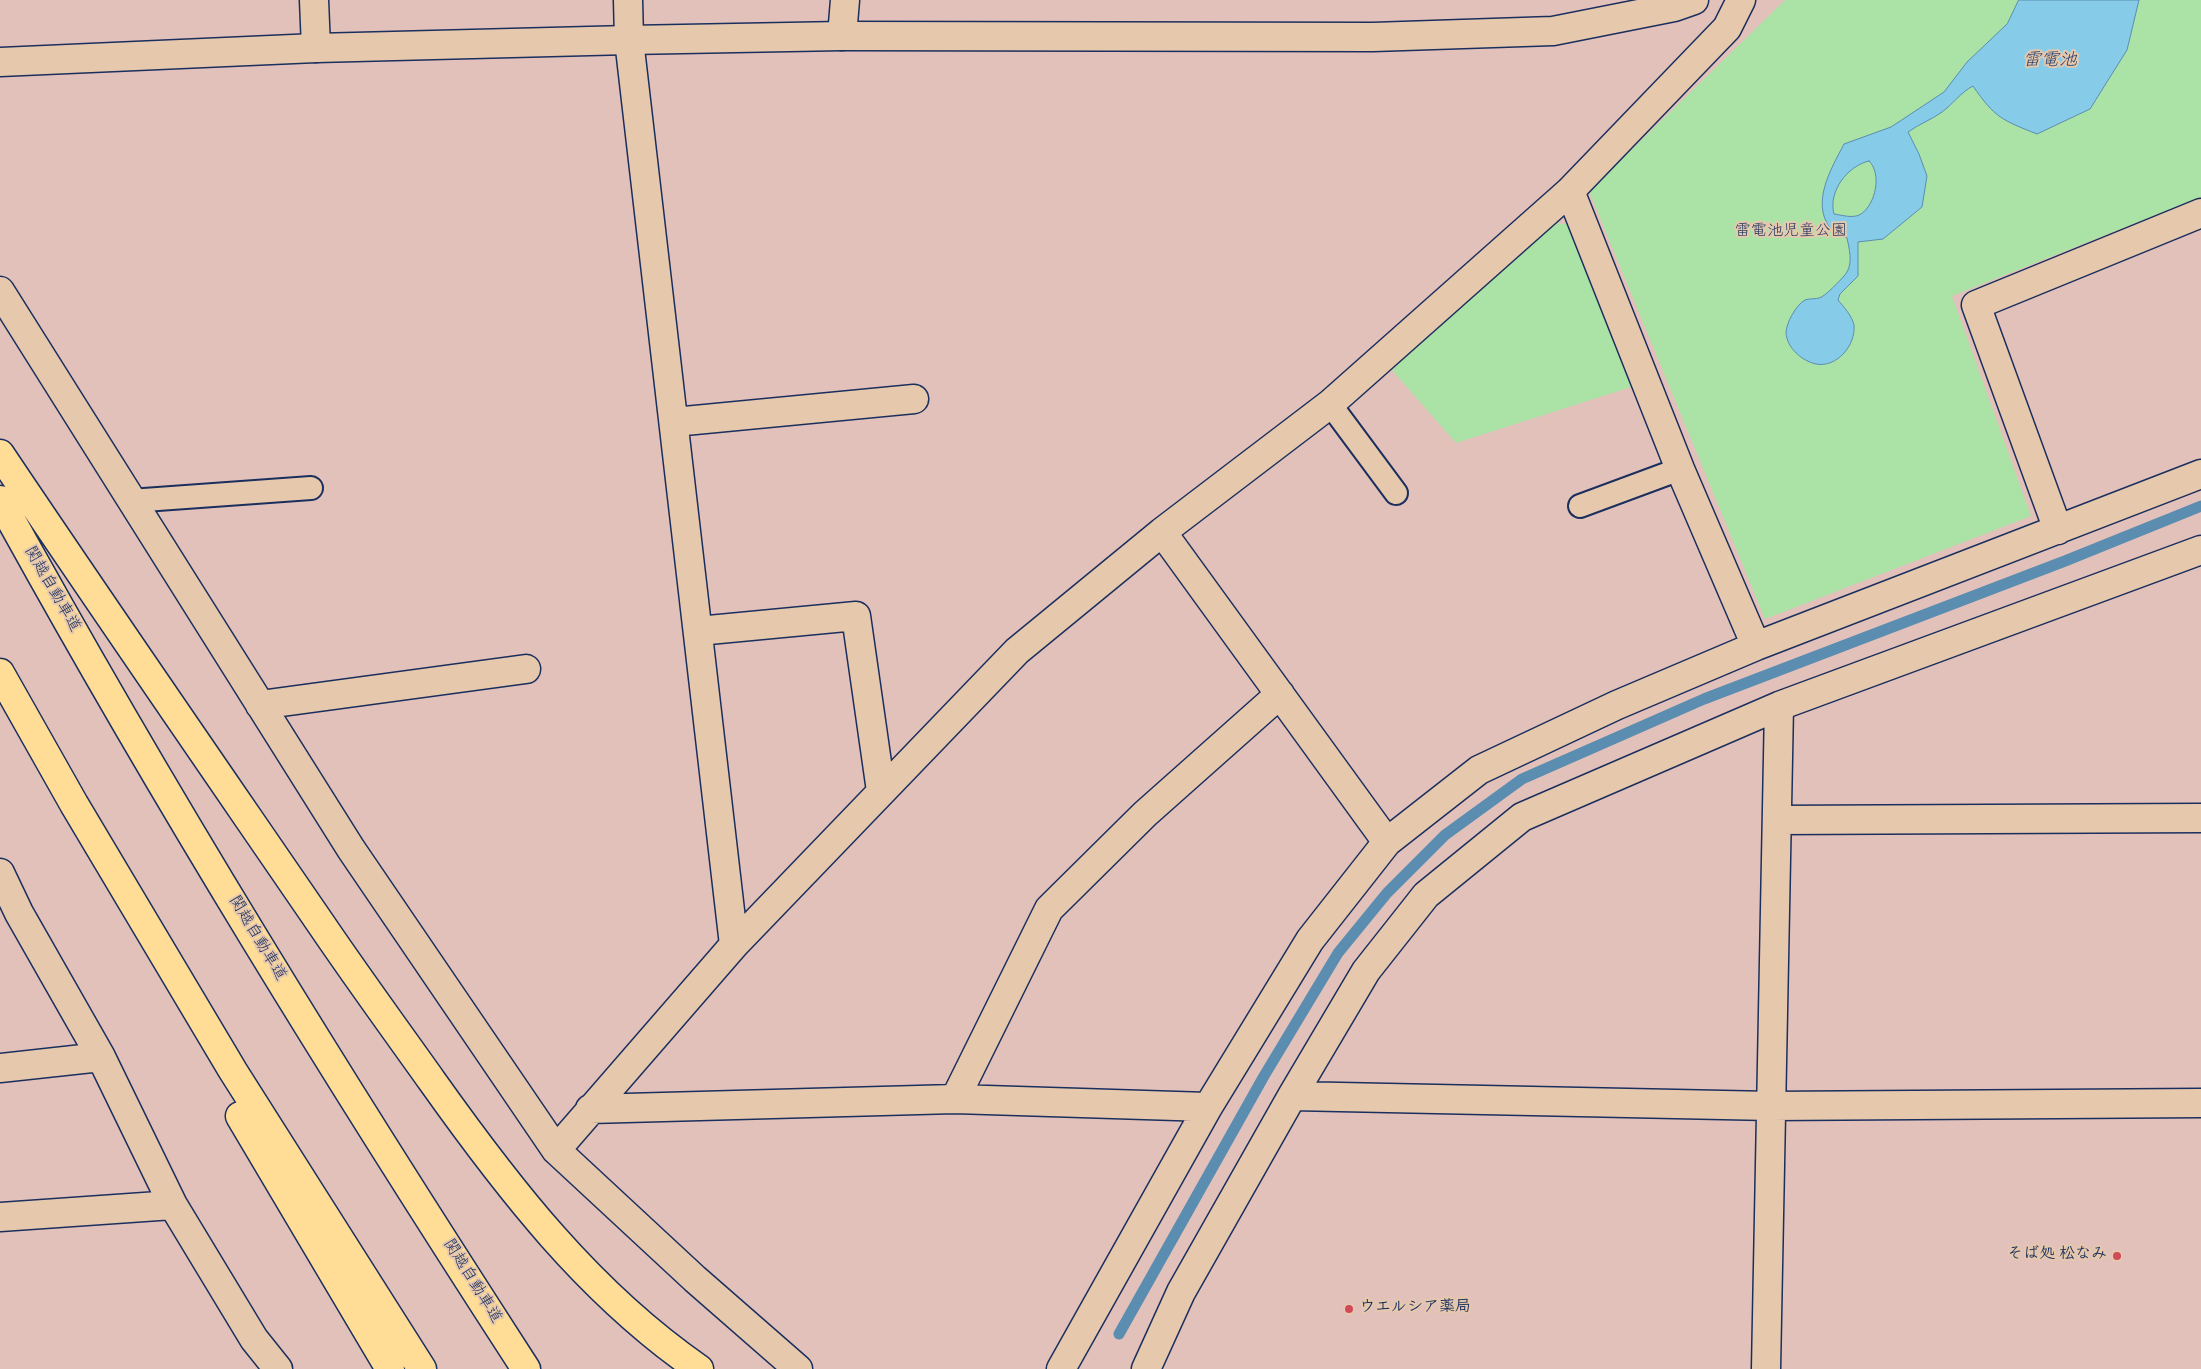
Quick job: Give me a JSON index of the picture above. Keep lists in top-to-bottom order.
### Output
{
  "streets": {
    "highway": ["関越自動車道"]
  },
  "water": ["雷電池"],
  "parks": ["雷電池児童公園"],
  "places": ["そば処 松なみ", "ウエルシア薬局"]
}
